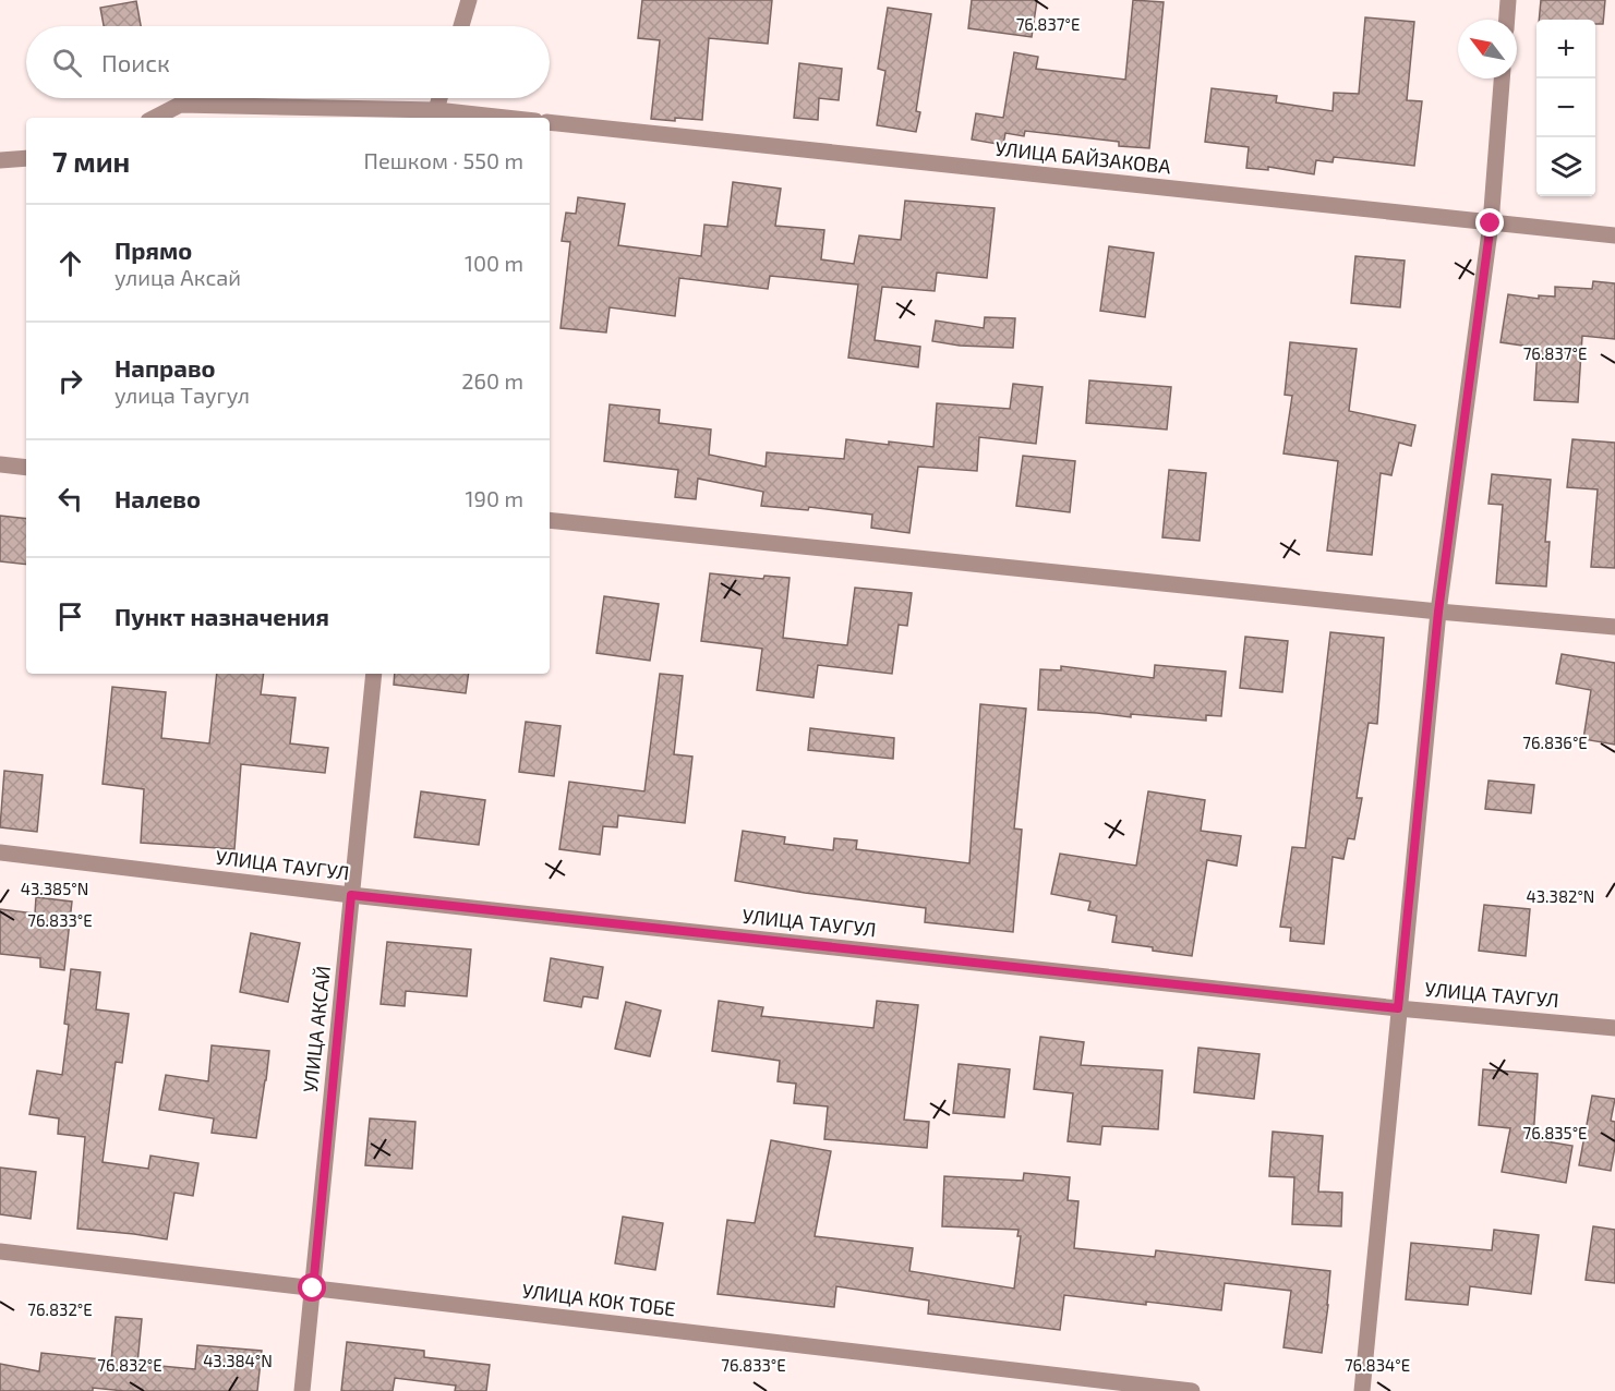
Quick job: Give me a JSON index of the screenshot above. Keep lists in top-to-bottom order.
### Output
{
  "streets": {
    "street": [
      "УЛИЦА БАЙЗАКОВА",
      "УЛИЦА ТАУГУЛ",
      "УЛИЦА АКСАЙ",
      "УЛИЦА КОК ТОБЕ"
    ]
  },
  "crossings": [
    ["УЛИЦА ТАУГУЛ", "УЛИЦА АКСАЙ"],
    ["УЛИЦА АКСАЙ", "УЛИЦА КОК ТОБЕ"]
  ],
  "north": "top left",
  "page": {
    "map_buttons": ["+", "−"],
    "search": "Поиск",
    "heading": ["7 мин", "Пешком · 550 m"],
    "list": [
      ["Прямо", "улица Аксай", "100 m"],
      ["Направо", "улица Таугул", "260 m"],
      ["Налево", "190 m"],
      "Пункт назначения"
    ]
  },
  "coordinates": [
    "76.837°E",
    "76.836°E",
    "43.385°N",
    "43.382°N",
    "76.833°E",
    "76.835°E",
    "76.832°E",
    "43.384°N",
    "76.834°E"
  ]
}
